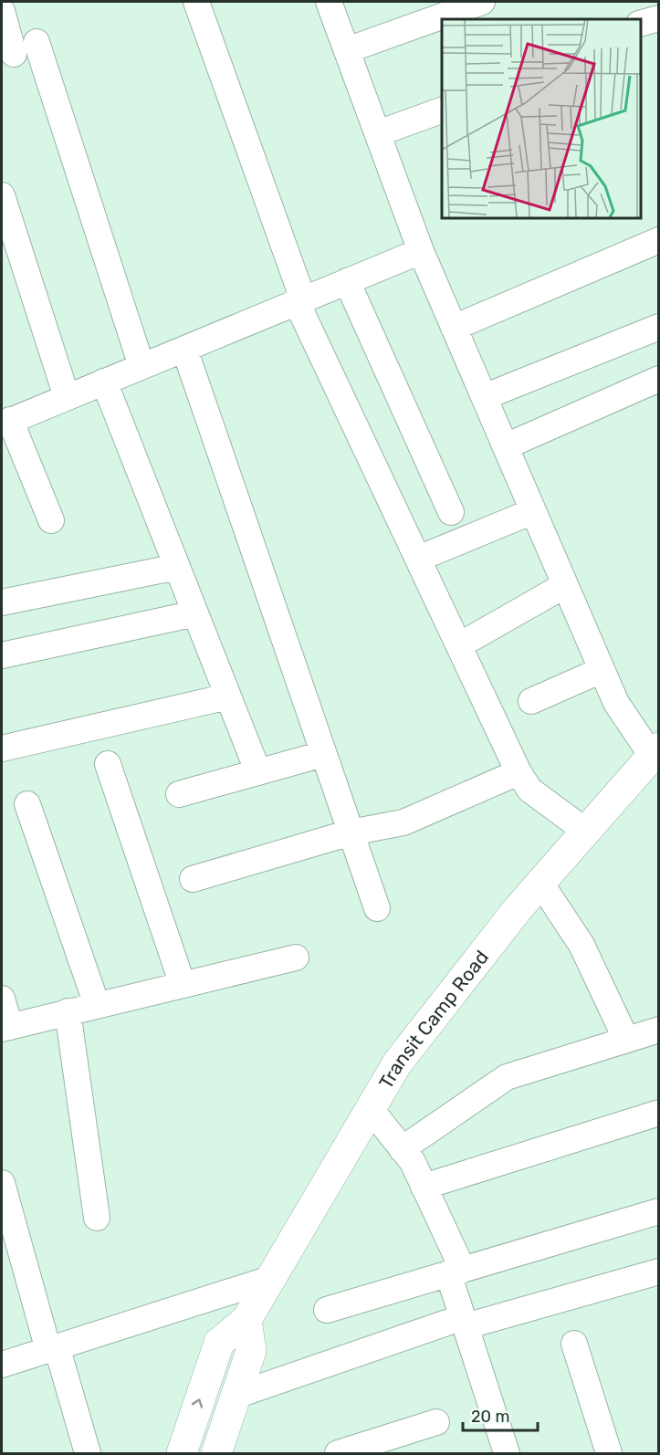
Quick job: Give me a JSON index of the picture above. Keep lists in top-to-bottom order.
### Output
{
  "streets": {
    "main road": ["Transit Camp Road"]
  },
  "scale_bar": "20 m"
}
